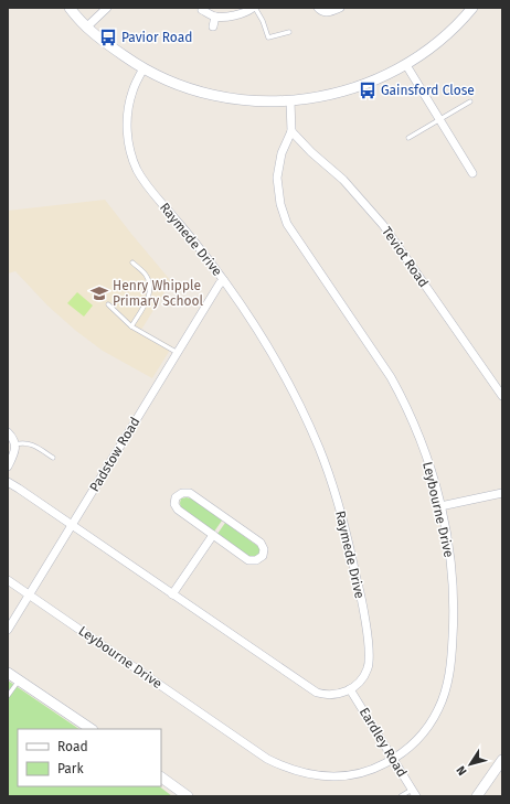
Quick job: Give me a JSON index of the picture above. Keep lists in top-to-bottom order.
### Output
{
  "streets": {
    "street": [
      "Raymede Drive",
      "Teviot Road",
      "Padstow Road",
      "Leybourne Drive",
      "Eardley Road"
    ]
  },
  "crossings": [
    ["Raymede Drive", "Padstow Road"],
    ["Raymede Drive", "Eardley Road"],
    ["Teviot Road", "Leybourne Drive"],
    ["Padstow Road", "Leybourne Drive"],
    ["Leybourne Drive", "Eardley Road"]
  ],
  "places": {
    "bus stop": ["Pavior Road", "Gainsford Close"],
    "school or university": ["Henry Whipple Primary School"]
  },
  "legend": ["Road", "Park"],
  "north": "bottom left"
}
